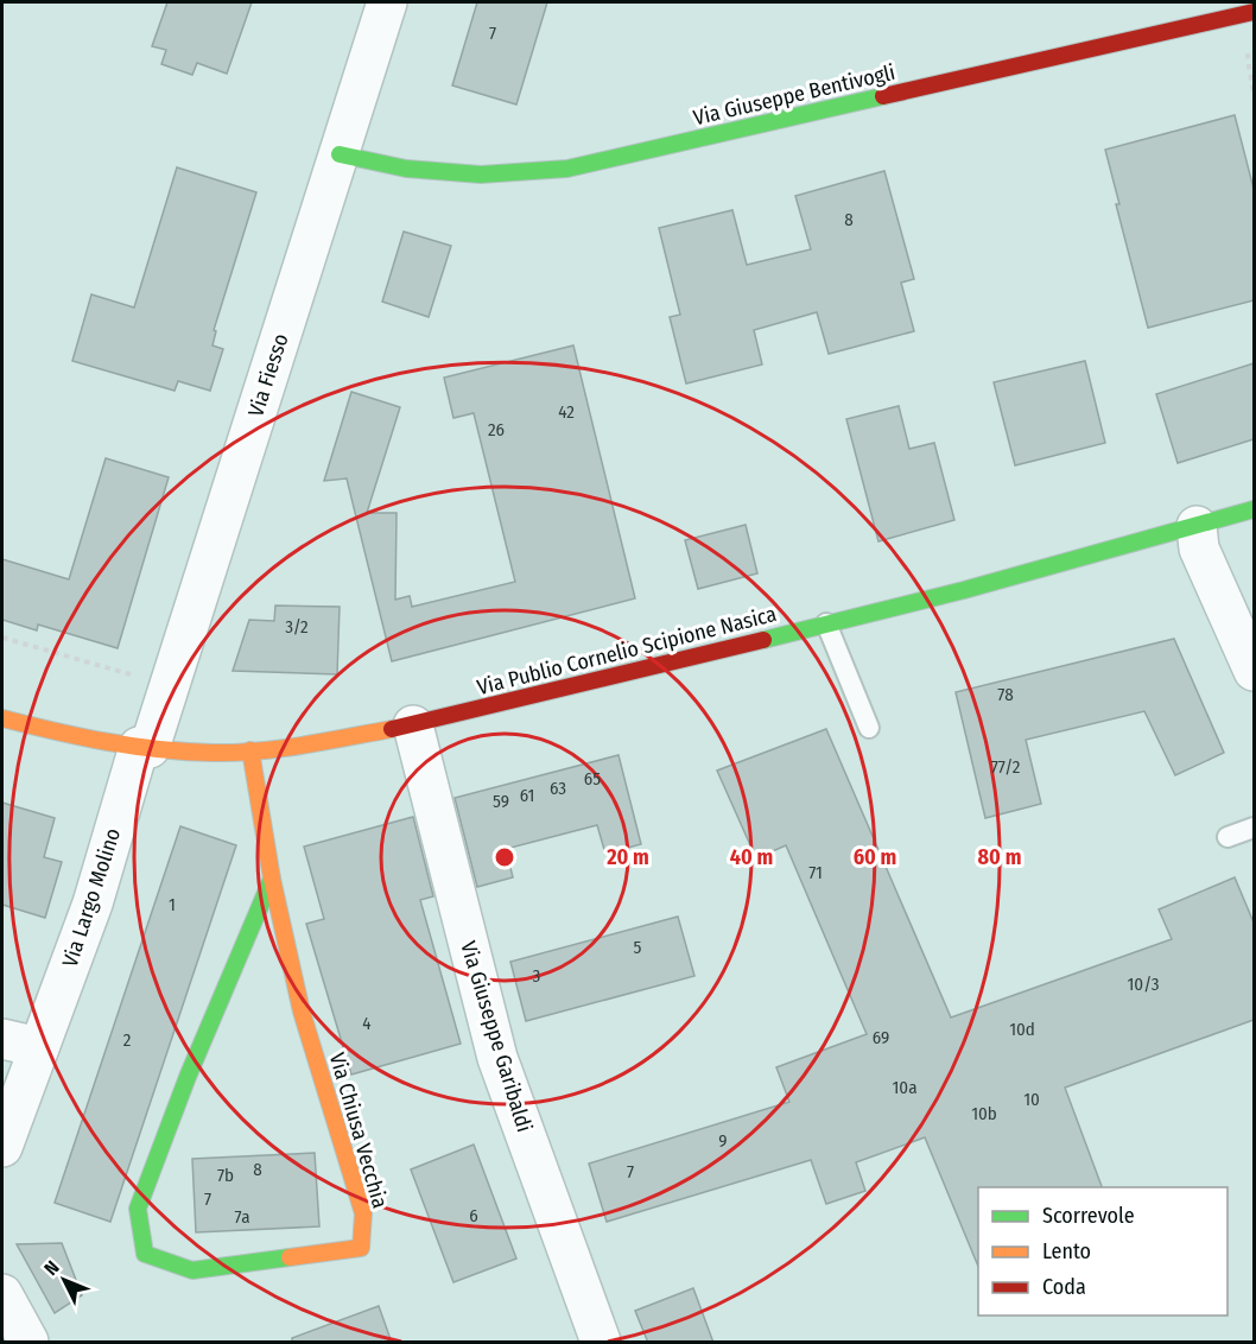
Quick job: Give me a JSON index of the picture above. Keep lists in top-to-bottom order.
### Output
{
  "streets": {
    "street": [
      "Via Giuseppe Bentivogli",
      "Via Fiesso",
      "Via Publio Cornelio Scipione Nasica",
      "Via Largo Molino",
      "Via Giuseppe Garibaldi",
      "Via Chiusa Vecchia"
    ]
  },
  "crossings": [
    ["Via Giuseppe Bentivogli", "Via Fiesso"],
    ["Via Fiesso", "Via Publio Cornelio Scipione Nasica"],
    ["Via Fiesso", "Via Largo Molino"],
    ["Via Publio Cornelio Scipione Nasica", "Via Largo Molino"],
    ["Via Publio Cornelio Scipione Nasica", "Via Giuseppe Garibaldi"],
    ["Via Publio Cornelio Scipione Nasica", "Via Chiusa Vecchia"]
  ],
  "house_numbers": [
    "7",
    "8",
    "42",
    "26",
    "3/2",
    "78",
    "77/2",
    "65",
    "63",
    "61",
    "59",
    "71",
    "1",
    "5",
    "3",
    "10/3",
    "4",
    "10d",
    "69",
    "2",
    "10a",
    "10",
    "10b",
    "9",
    "8",
    "7",
    "7b",
    "7",
    "6",
    "7a"
  ],
  "legend": ["Scorrevole", "Lento", "Coda"],
  "north": "top left",
  "rings": [
    "20 m",
    "40 m",
    "60 m",
    "80 m"
  ]
}
